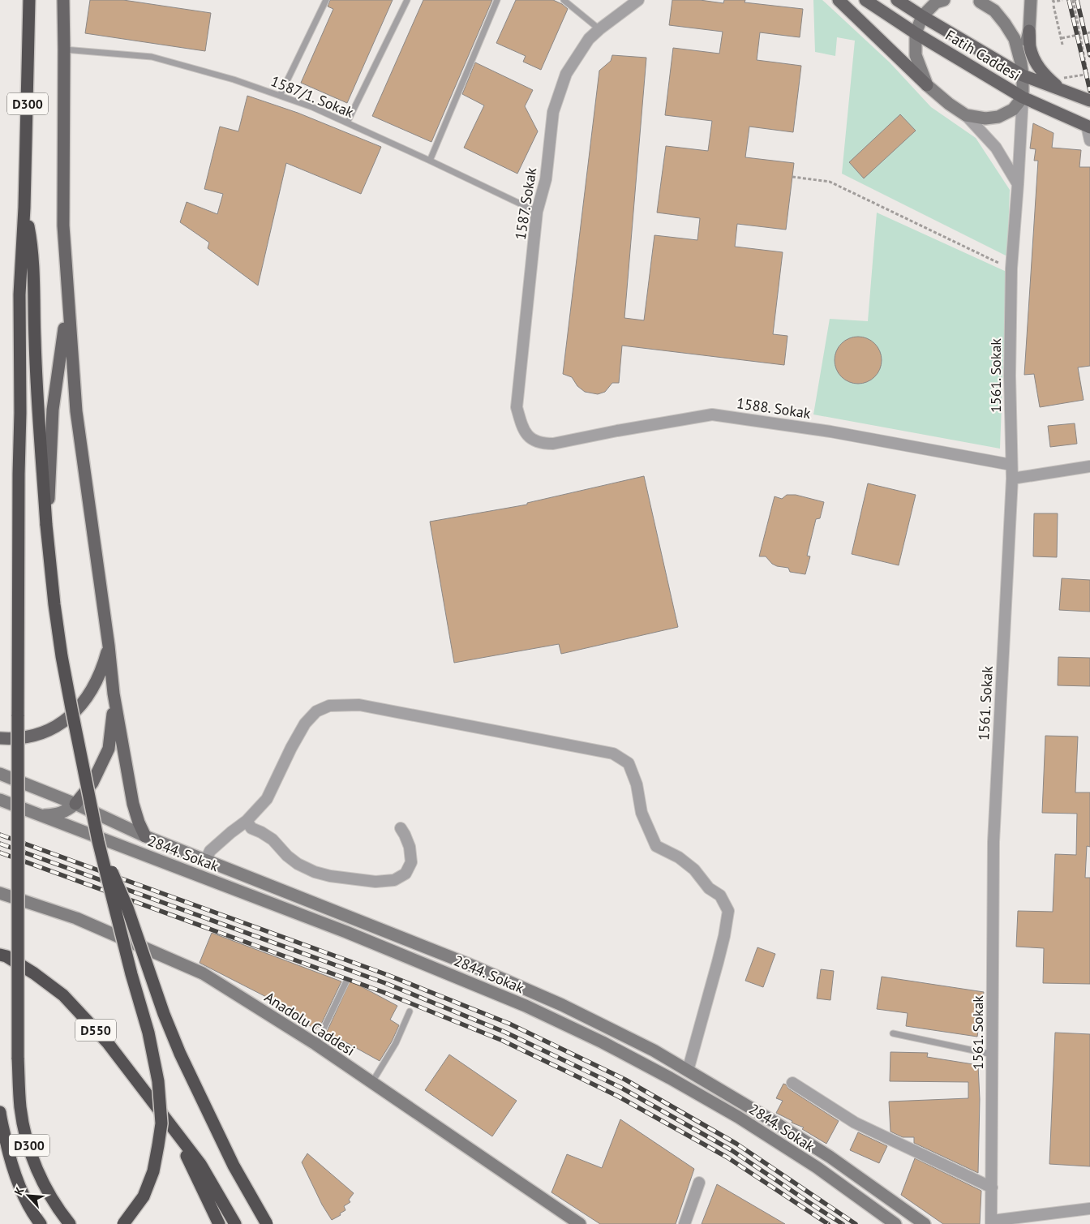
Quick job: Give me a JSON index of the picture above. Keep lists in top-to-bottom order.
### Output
{
  "streets": {
    "highway": ["D300", "D550"],
    "main road": ["Fatih Caddesi", "2844. Sokak", "Anadolu Caddesi"],
    "street": ["1587. Sokak", "1561. Sokak", "1588. Sokak"],
    "lane": ["1587/1. Sokak"]
  },
  "crossings": [
    ["Fatih Caddesi", "1561. Sokak"],
    ["1587/1. Sokak", "1587. Sokak"],
    ["1587. Sokak", "1588. Sokak"],
    ["1561. Sokak", "1588. Sokak"]
  ],
  "north": "top left"
}
